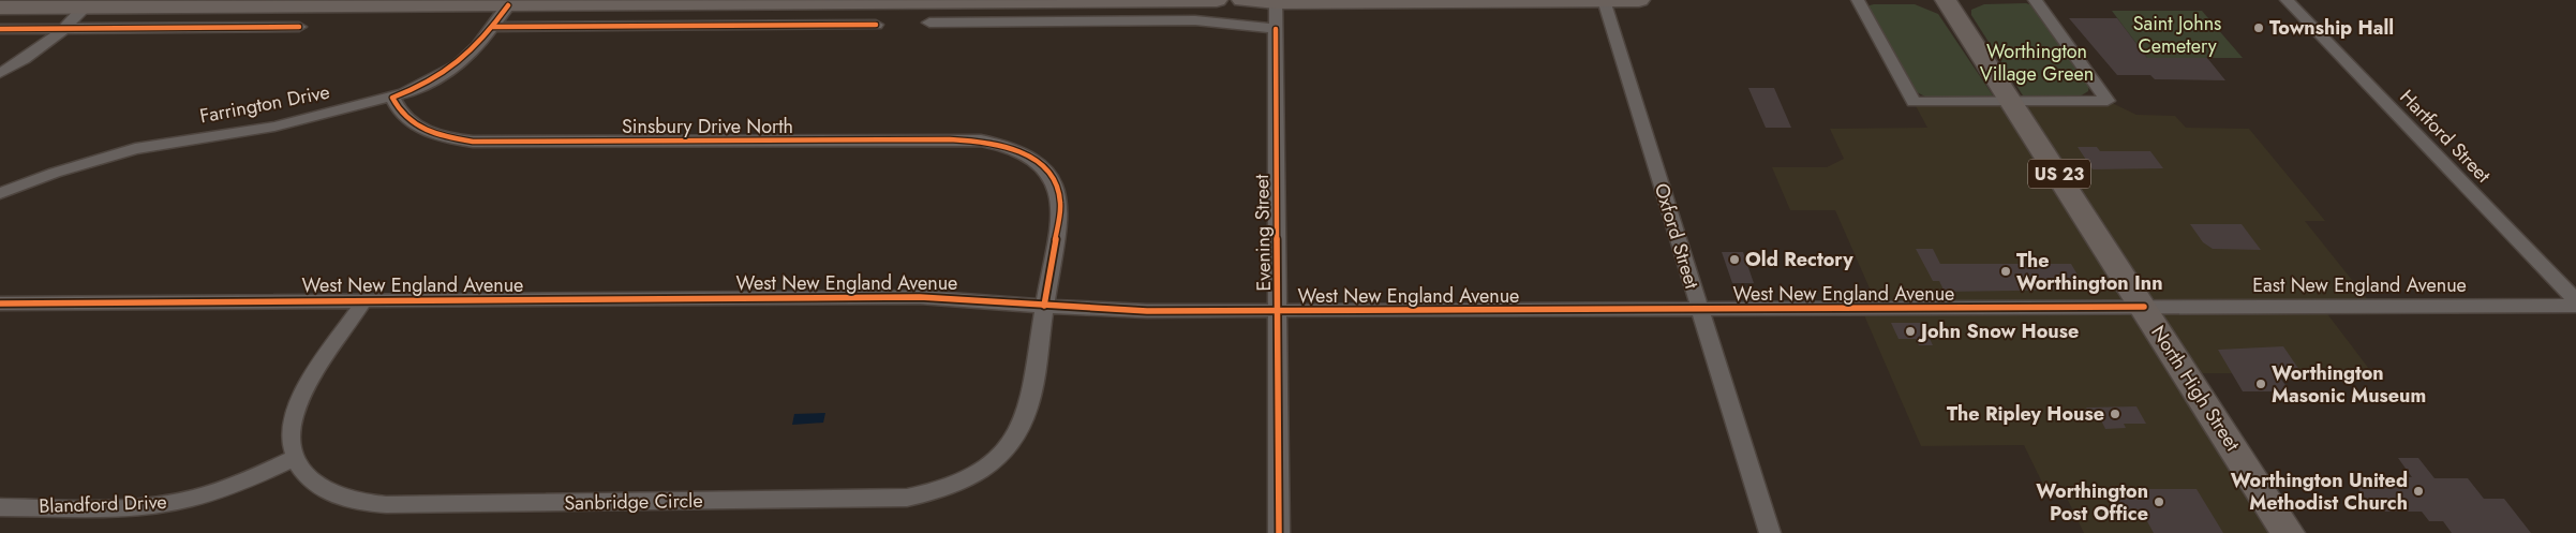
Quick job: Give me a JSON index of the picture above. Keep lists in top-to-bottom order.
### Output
{
  "streets": {
    "main road": ["US 23", "North High Street"],
    "street": [
      "Farrington Drive",
      "Sinsbury Drive North",
      "Hartford Street",
      "Evening Street",
      "Oxford Street",
      "West New England Avenue",
      "East New England Avenue",
      "Sanbridge Circle",
      "Blandford Drive"
    ]
  },
  "crossings": [
    ["Farrington Drive", "Sinsbury Drive North"],
    ["Sinsbury Drive North", "Sanbridge Circle"],
    ["Evening Street", "West New England Avenue"],
    ["Oxford Street", "West New England Avenue"],
    ["West New England Avenue", "East New England Avenue"],
    ["West New England Avenue", "North High Street"],
    ["West New England Avenue", "Sanbridge Circle"],
    ["East New England Avenue", "North High Street"],
    ["Sanbridge Circle", "Blandford Drive"]
  ],
  "parks": ["Saint Johns Cemetery", "Worthington Village Green"],
  "places": [
    "Township Hall",
    "Old Rectory",
    "The Worthington Inn",
    "John Snow House",
    "Worthington Masonic Museum",
    "The Ripley House",
    "Worthington United Methodist Church",
    "Worthington Post Office"
  ]
}
